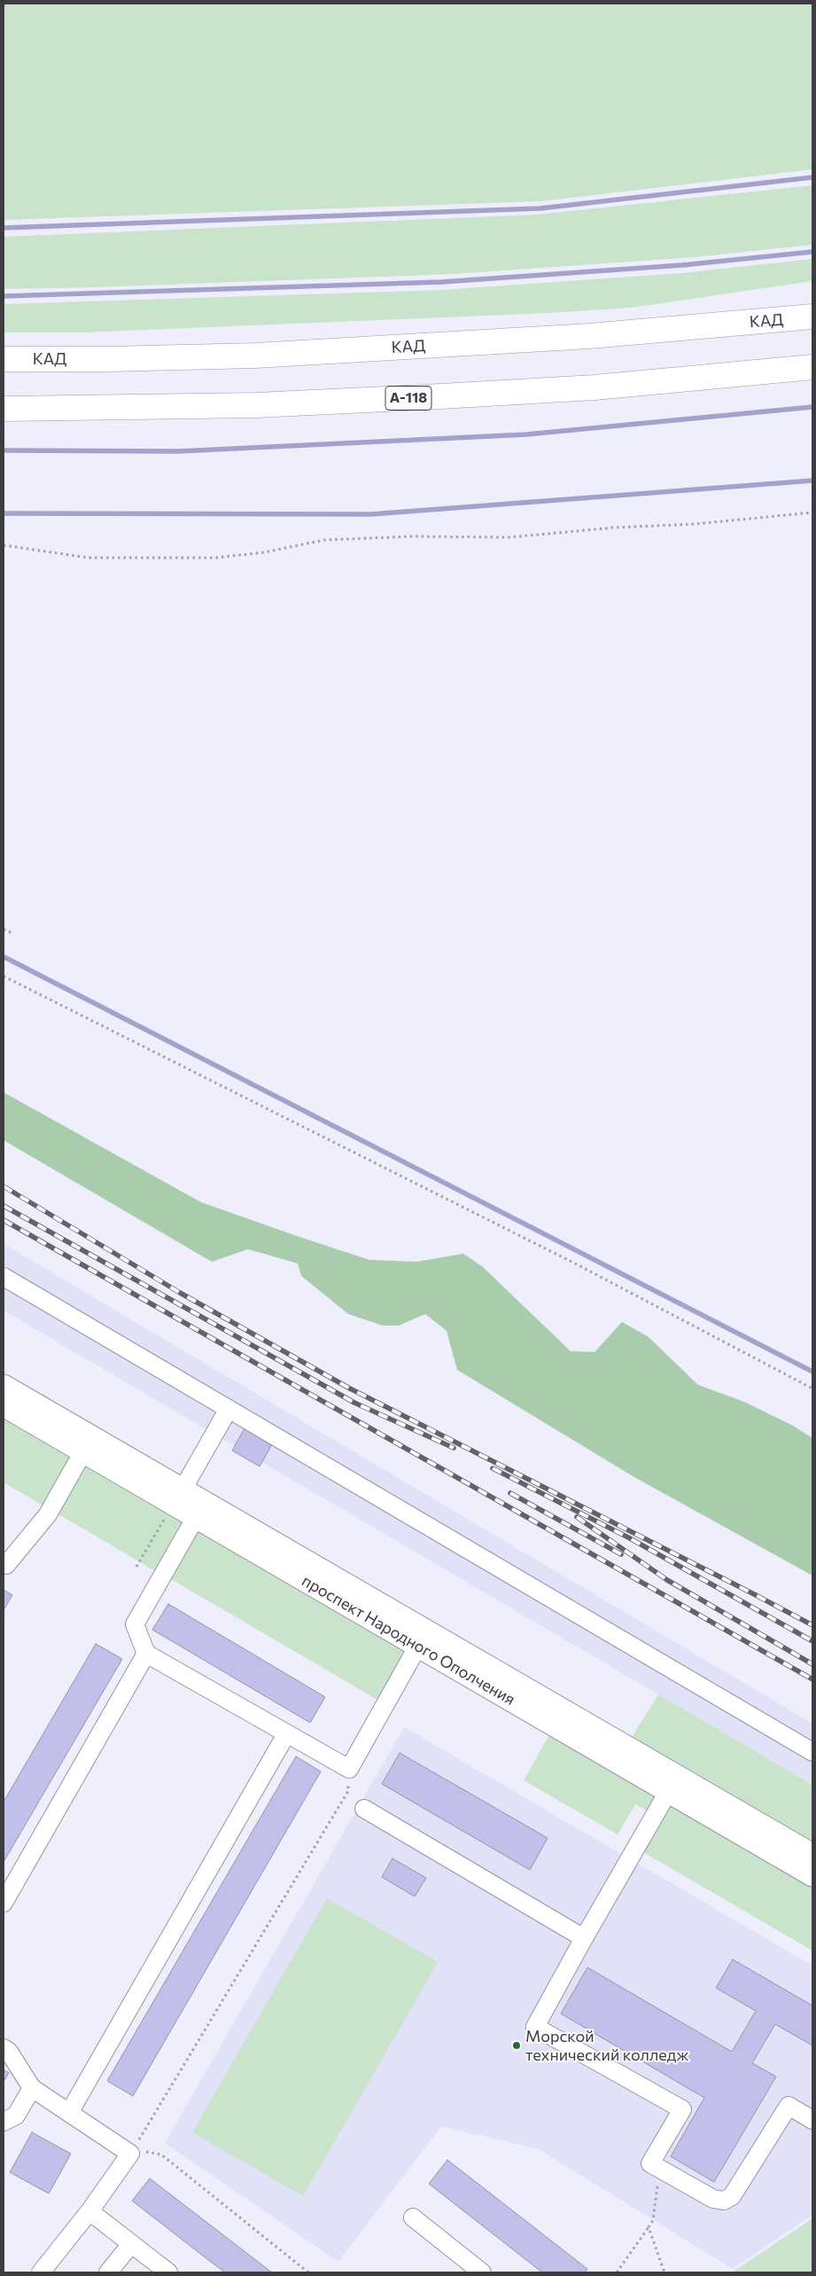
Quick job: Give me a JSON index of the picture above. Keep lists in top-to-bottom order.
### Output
{
  "streets": {
    "highway": ["КАД", "А-118"],
    "main road": ["проспект Народного Ополчения"]
  },
  "places": ["Морской технический колледж"]
}
